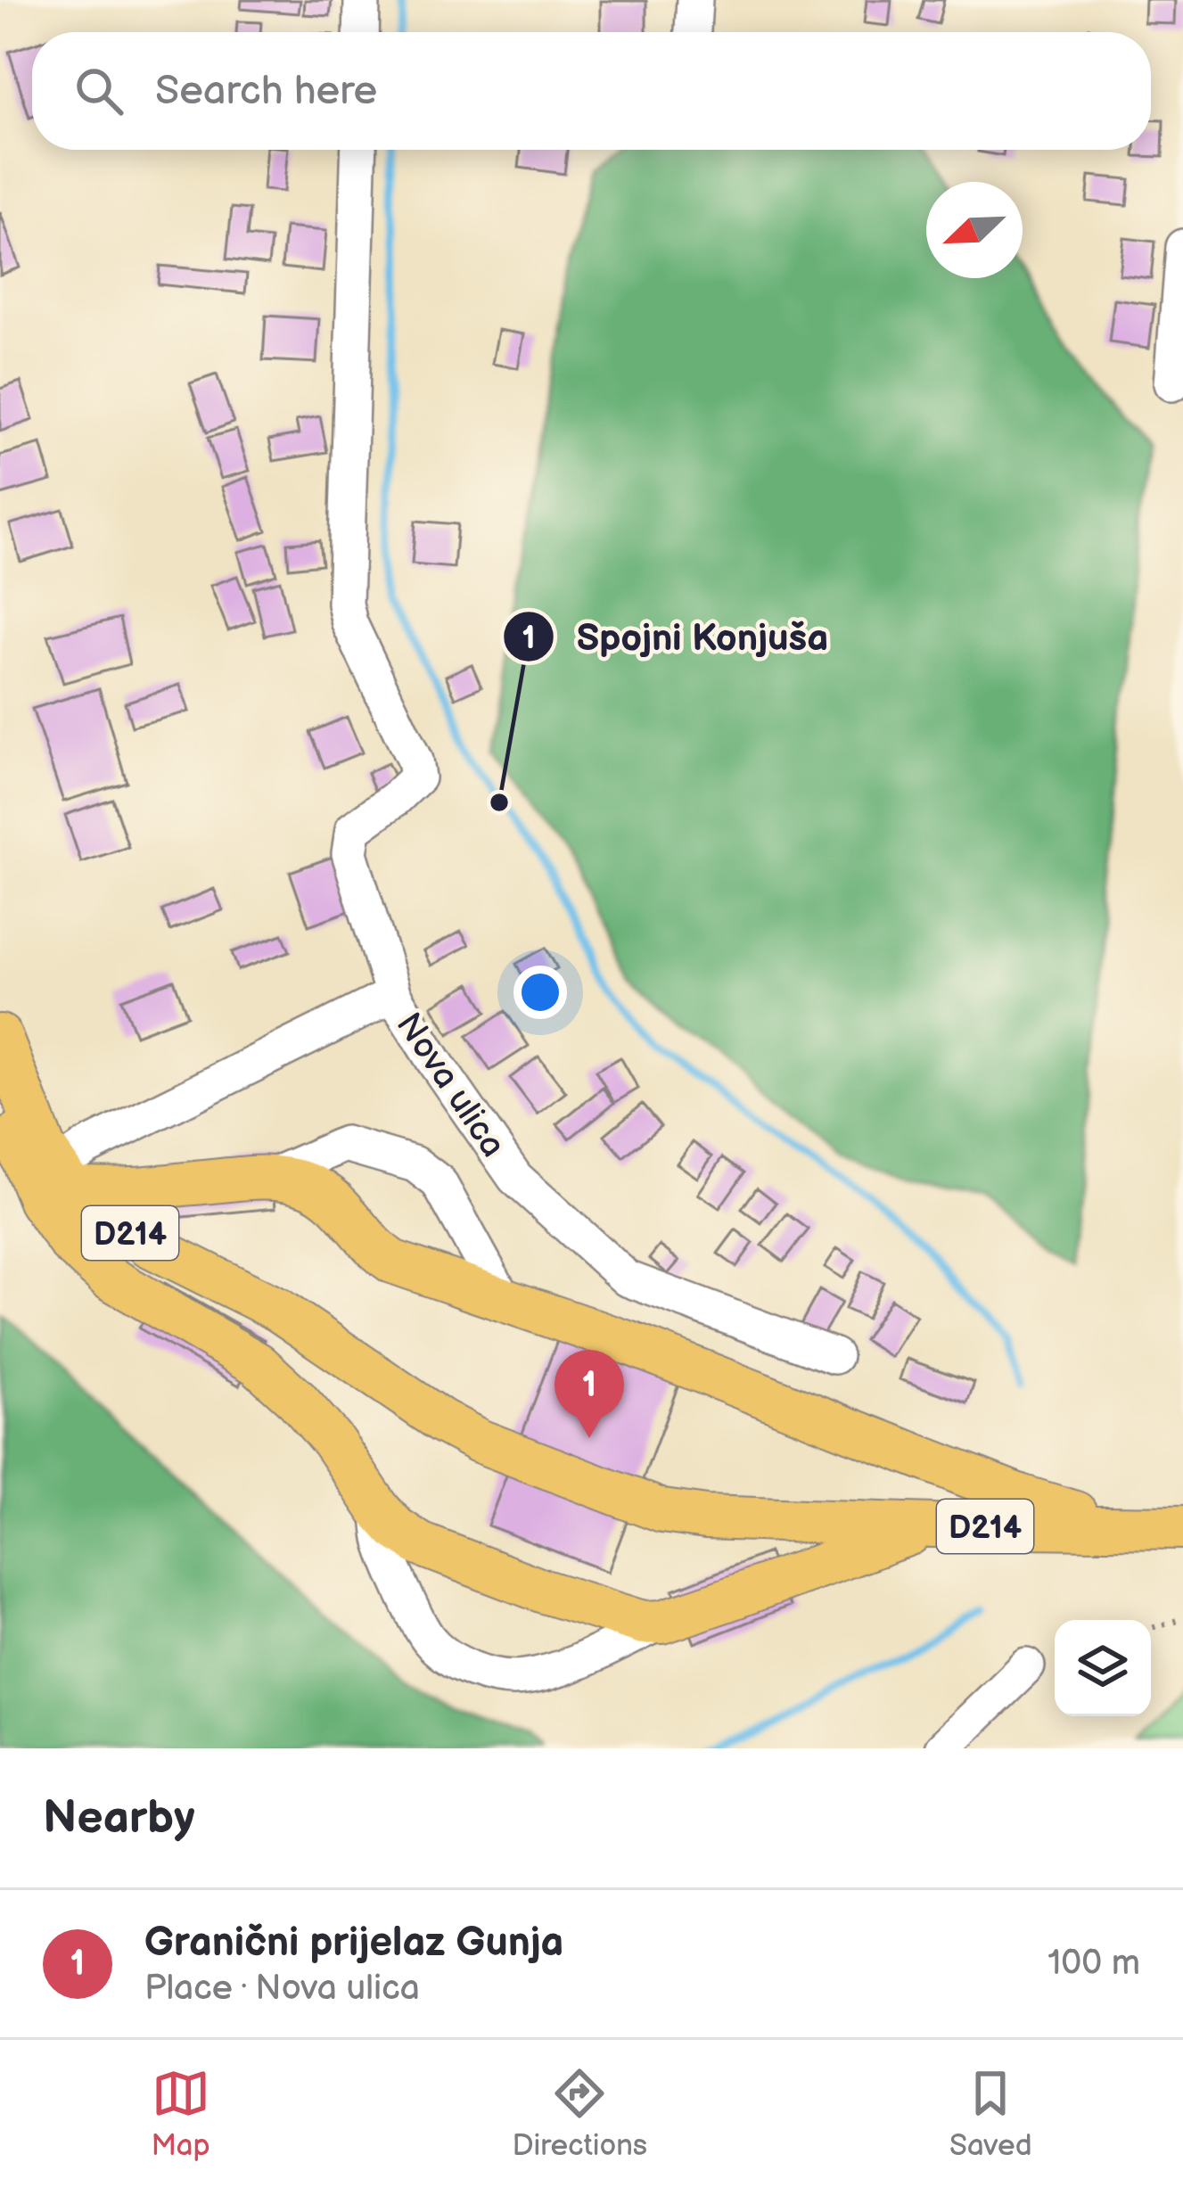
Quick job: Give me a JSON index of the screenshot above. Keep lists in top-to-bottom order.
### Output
{
  "streets": {
    "main road": ["D214"],
    "street": ["Nova ulica"]
  },
  "crossings": [
    ["Nova ulica", "D214"]
  ],
  "places": ["Spojni Konjuša"],
  "north": "bottom left",
  "page": {
    "search": "Search here",
    "pins": "1",
    "heading": "Nearby",
    "list": [
      {
        "mark": "1",
        "name": "Granični prijelaz Gunja",
        "note": "Place · Nova ulica",
        "value": "100 m"
      }
    ],
    "nav": ["Map", "Directions", "Saved"]
  }
}
